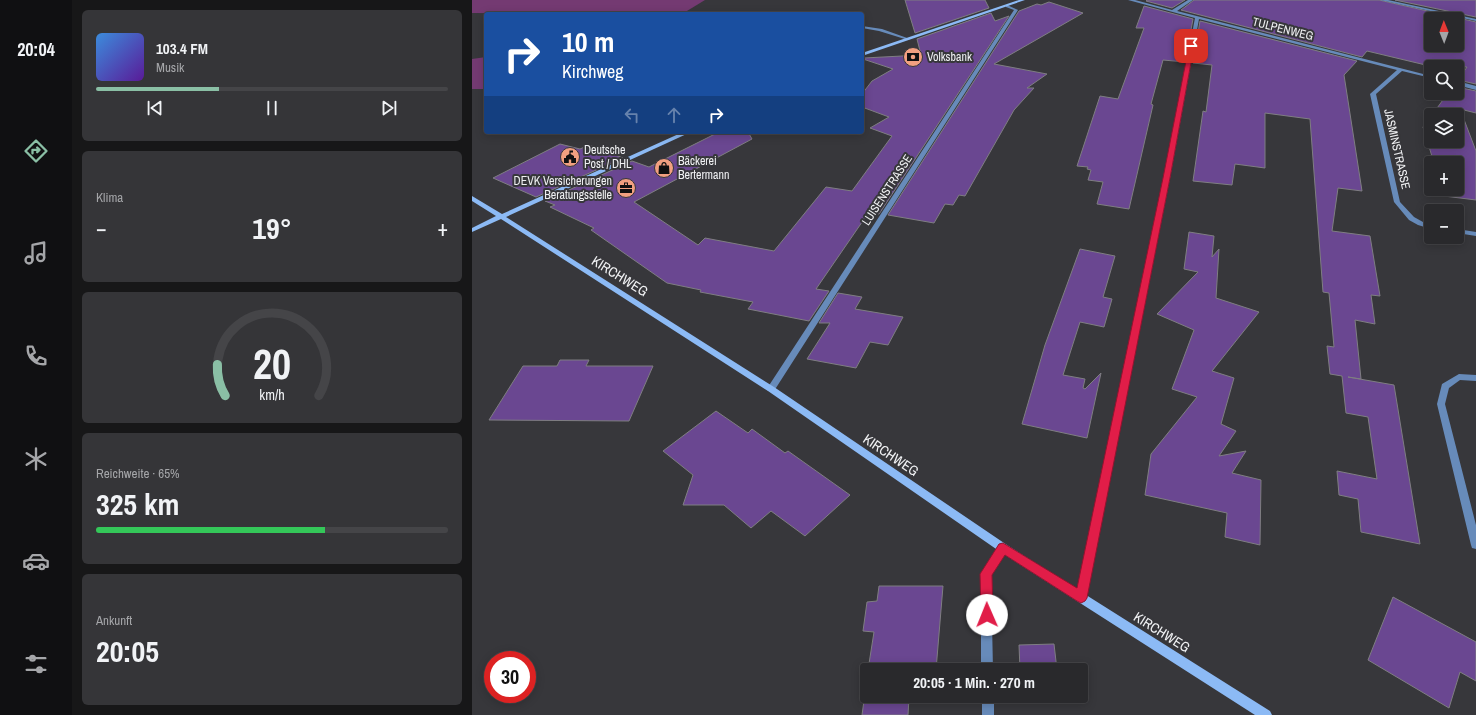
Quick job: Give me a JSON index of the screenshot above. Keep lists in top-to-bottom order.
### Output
{
  "streets": {
    "street": [
      "TULPENWEG",
      "JASMINSTRASSE",
      "LUISENSTRASSE",
      "KIRCHWEG"
    ]
  },
  "crossings": [
    ["TULPENWEG", "JASMINSTRASSE"],
    ["LUISENSTRASSE", "KIRCHWEG"]
  ],
  "places": {
    "bank": ["Volksbank"],
    "public building": ["Deutsche Post / DHL"],
    "shop": ["Bäckerei Bertermann"],
    "office": ["DEVK Versicherungen Beratungsstelle"]
  },
  "north": "top",
  "page": {
    "tabs": "20:04",
    "map_buttons": ["+", "−"],
    "turn": ["10 m", "Kirchweg"],
    "song": ["103.4 FM", "Musik"],
    "tile": [
      "Klima",
      ["Reichweite · 65%", "325 km"],
      ["Ankunft", "20:05"]
    ],
    "heat": ["−", "19°", "+"],
    "limit": "30",
    "trip": "20:05 · 1 Min. · 270 m",
    "gauge": ["20", "km/h"]
  }
}
